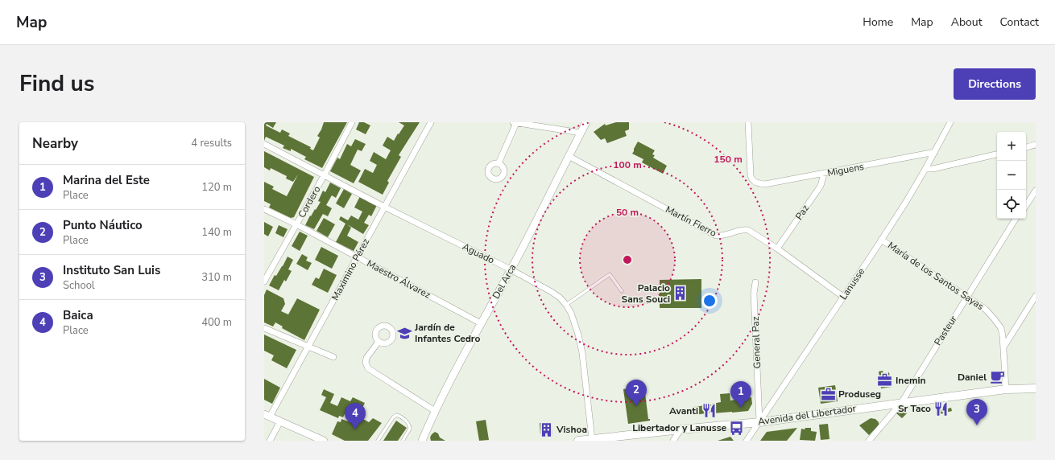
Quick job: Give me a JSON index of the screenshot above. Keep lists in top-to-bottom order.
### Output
{
  "streets": {
    "main road": ["Avenida del Libertador"],
    "street": [
      "Miguens",
      "Cordero",
      "Paz",
      "Martín Fierro",
      "Aguado",
      "Maximino Pérez",
      "María de los Santos Sayas",
      "Maestro Álvarez",
      "Del Arca",
      "Lanusse",
      "Pasteur",
      "General Paz"
    ]
  },
  "crossings": [
    ["Miguens", "Paz"],
    ["Miguens", "Lanusse"],
    ["Cordero", "Aguado"],
    ["Cordero", "Maestro Álvarez"],
    ["Paz", "Martín Fierro"],
    ["Martín Fierro", "Del Arca"],
    ["Martín Fierro", "Lanusse"],
    ["Aguado", "Maximino Pérez"],
    ["Aguado", "Del Arca"],
    ["Aguado", "Avenida del Libertador"],
    ["Maximino Pérez", "Maestro Álvarez"],
    ["María de los Santos Sayas", "Lanusse"],
    ["María de los Santos Sayas", "Pasteur"],
    ["María de los Santos Sayas", "Avenida del Libertador"],
    ["Maestro Álvarez", "Del Arca"],
    ["Lanusse", "General Paz"],
    ["Lanusse", "Avenida del Libertador"],
    ["Pasteur", "Avenida del Libertador"],
    ["General Paz", "Avenida del Libertador"]
  ],
  "places": {
    "building": ["Palacio Sans Souci", "Vishoa"],
    "school or university": ["Jardín de Infantes Cedro"],
    "cafe": ["Daniel"],
    "office": ["Inemin", "Produseg"],
    "restaurant": ["Sr Taco", "Avanti"],
    "bus stop": ["Libertador y Lanusse"]
  },
  "page": {
    "header": "Map",
    "nav": [
      "Home",
      "Map",
      "About",
      "Contact"
    ],
    "title": "Find us",
    "buttons": "Directions",
    "heading": ["Nearby", "4 results"],
    "map_buttons": ["+", "−"],
    "list": [
      {
        "mark": "1",
        "name": "Marina del Este",
        "note": "Place",
        "value": "120 m"
      },
      {
        "mark": "2",
        "name": "Punto Náutico",
        "note": "Place",
        "value": "140 m"
      },
      {
        "mark": "3",
        "name": "Instituto San Luis",
        "note": "School",
        "value": "310 m"
      },
      {
        "mark": "4",
        "name": "Baica",
        "note": "Place",
        "value": "400 m"
      }
    ],
    "pins": [
      "2",
      "1",
      "3",
      "4"
    ]
  },
  "rings": ["150 m", "100 m", "50 m"]
}
